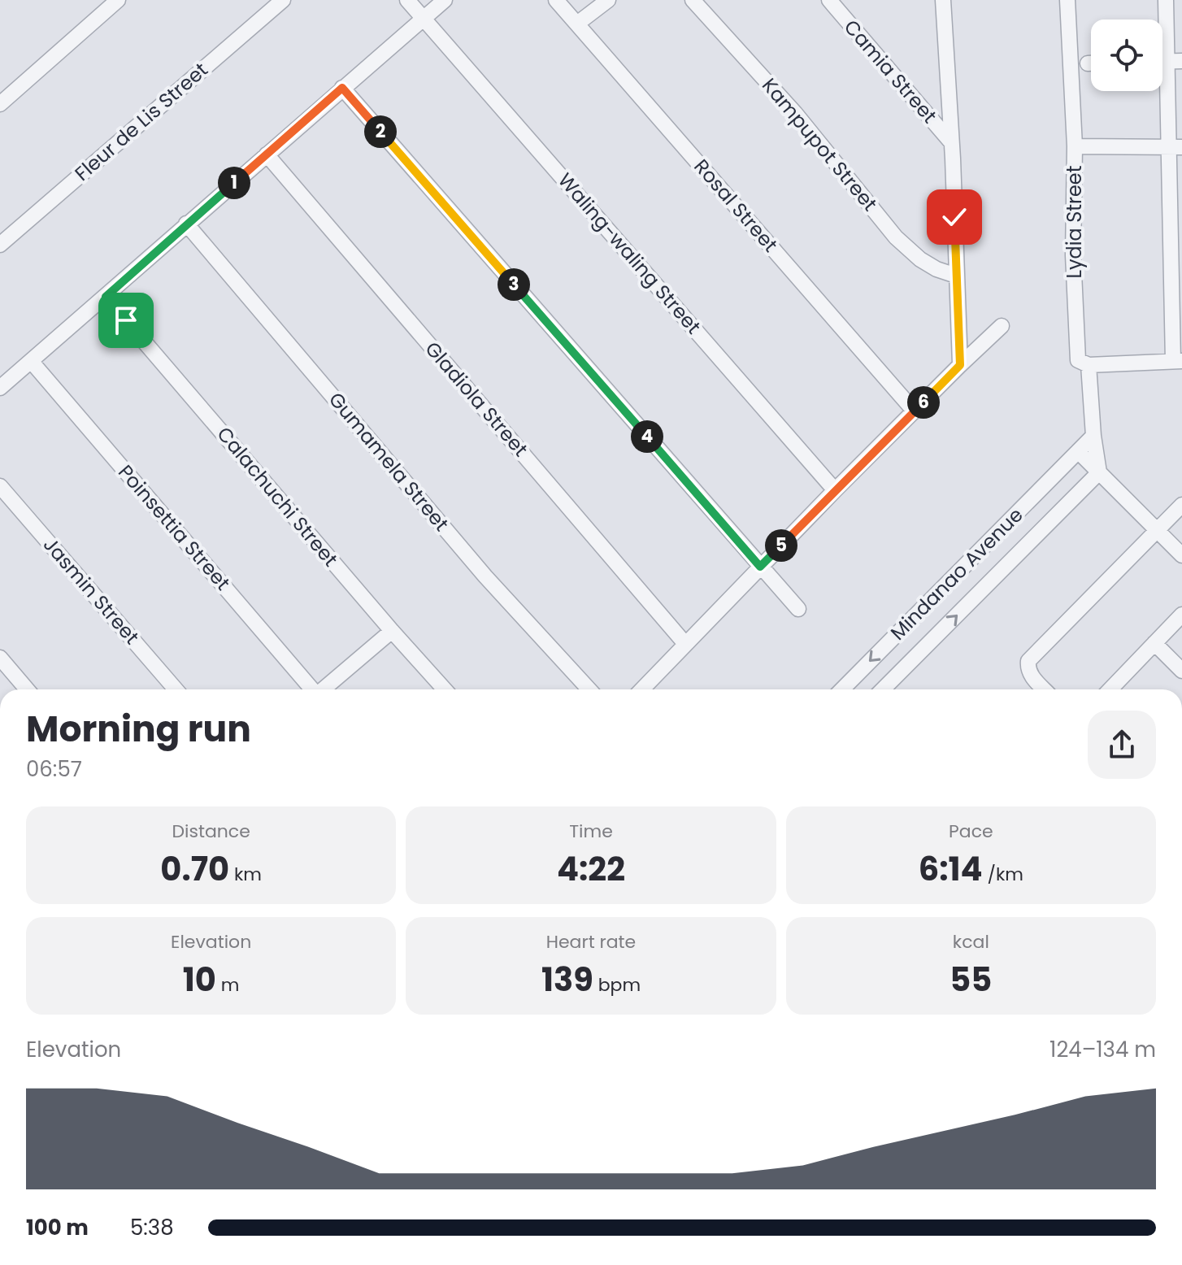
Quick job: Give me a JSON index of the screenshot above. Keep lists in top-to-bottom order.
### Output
{
  "streets": {
    "street": [
      "Camia Street",
      "Fleur de Lis Street",
      "Kampupot Street",
      "Rosal Street",
      "Lydia Street",
      "Waling-waling Street",
      "Gladiola Street",
      "Gumamela Street",
      "Calachuchi Street",
      "Poinsettia Street",
      "Mindanao Avenue",
      "Jasmin Street"
    ]
  },
  "crossings": [
    ["Lydia Street", "Mindanao Avenue"]
  ],
  "page": {
    "pins": [
      "2",
      "1",
      "3",
      "6",
      "4",
      "5"
    ],
    "heading": ["Morning run", "06:57"],
    "stats": [
      ["Distance", "0.70 km"],
      ["Time", "4:22"],
      ["Pace", "6:14 /km"],
      ["Elevation", "10 m"],
      ["Heart rate", "139 bpm"],
      ["kcal", "55"]
    ],
    "chart": ["Elevation", "124–134 m"],
    "list": [
      {
        "name": "100 m",
        "note": "5:38"
      }
    ]
  }
}
